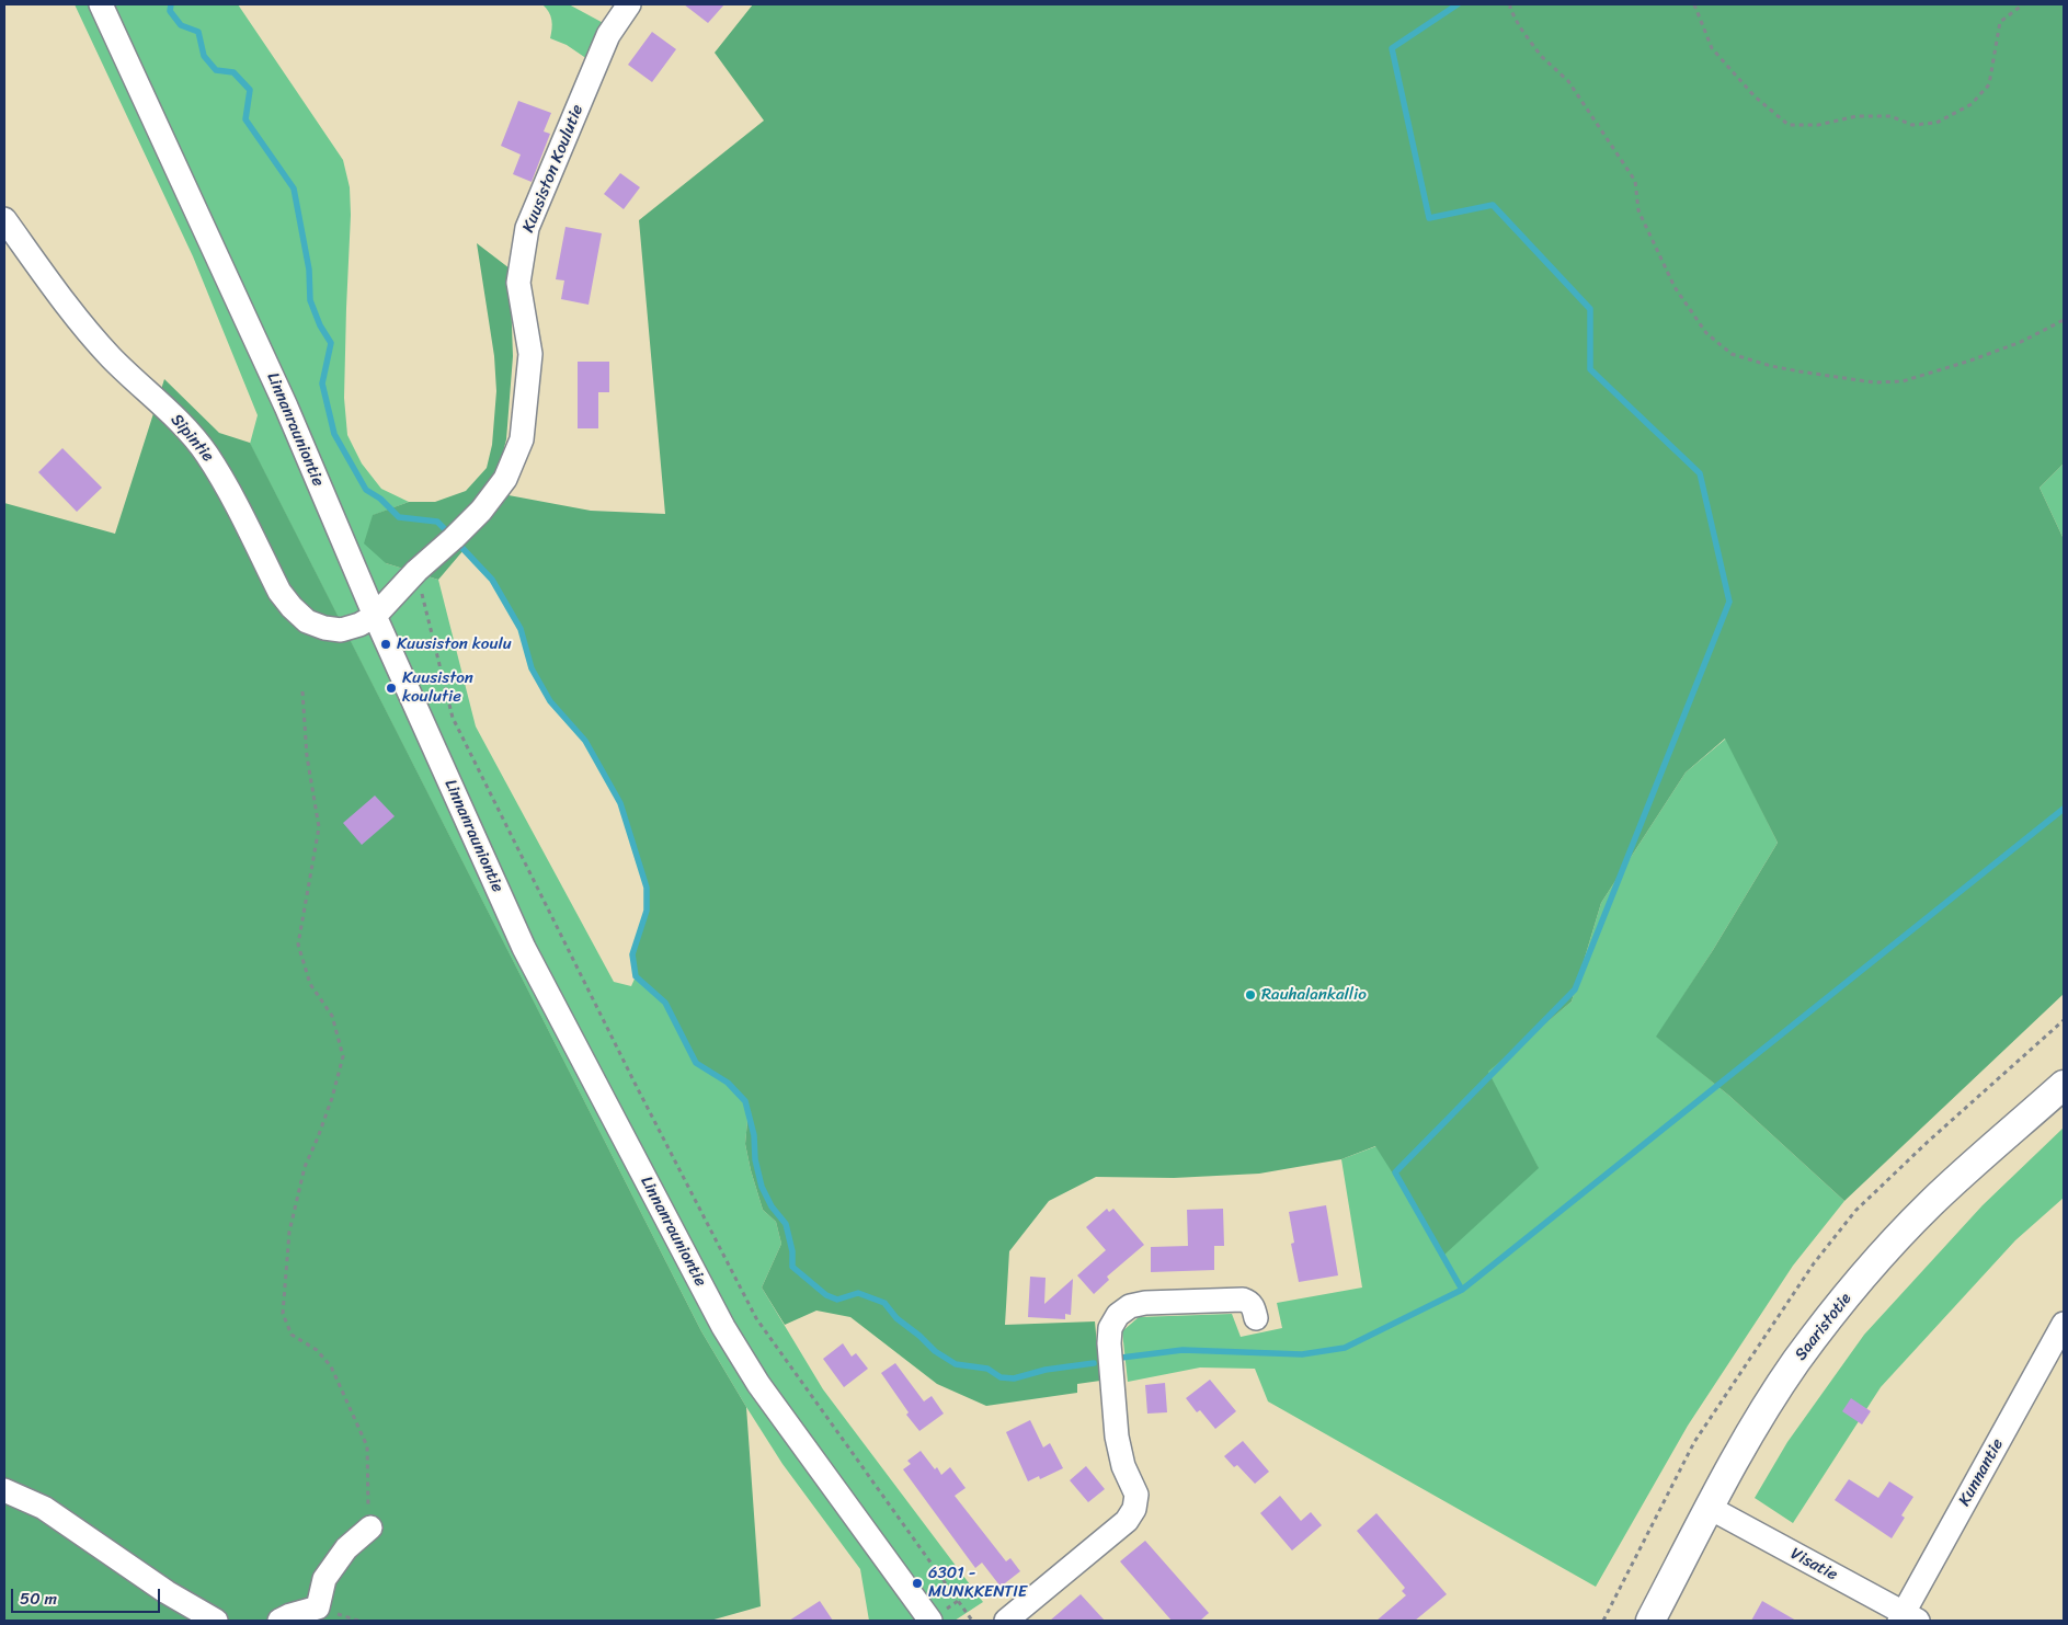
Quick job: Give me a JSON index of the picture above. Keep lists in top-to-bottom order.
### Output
{
  "streets": {
    "main road": ["Saaristotie"],
    "street": [
      "Kuusiston Koulutie",
      "Linnanrauniontie",
      "Sipintie",
      "Kunnantie",
      "Visatie"
    ]
  },
  "crossings": [
    ["Kuusiston Koulutie", "Linnanrauniontie"],
    ["Kuusiston Koulutie", "Sipintie"],
    ["Linnanrauniontie", "Sipintie"],
    ["Saaristotie", "Visatie"],
    ["Kunnantie", "Visatie"]
  ],
  "places": [
    "Kuusiston koulu",
    "Kuusiston koulutie",
    "Rauhalankallio",
    "6301 - MUNKKENTIE"
  ],
  "scale_bar": "50 m"
}
